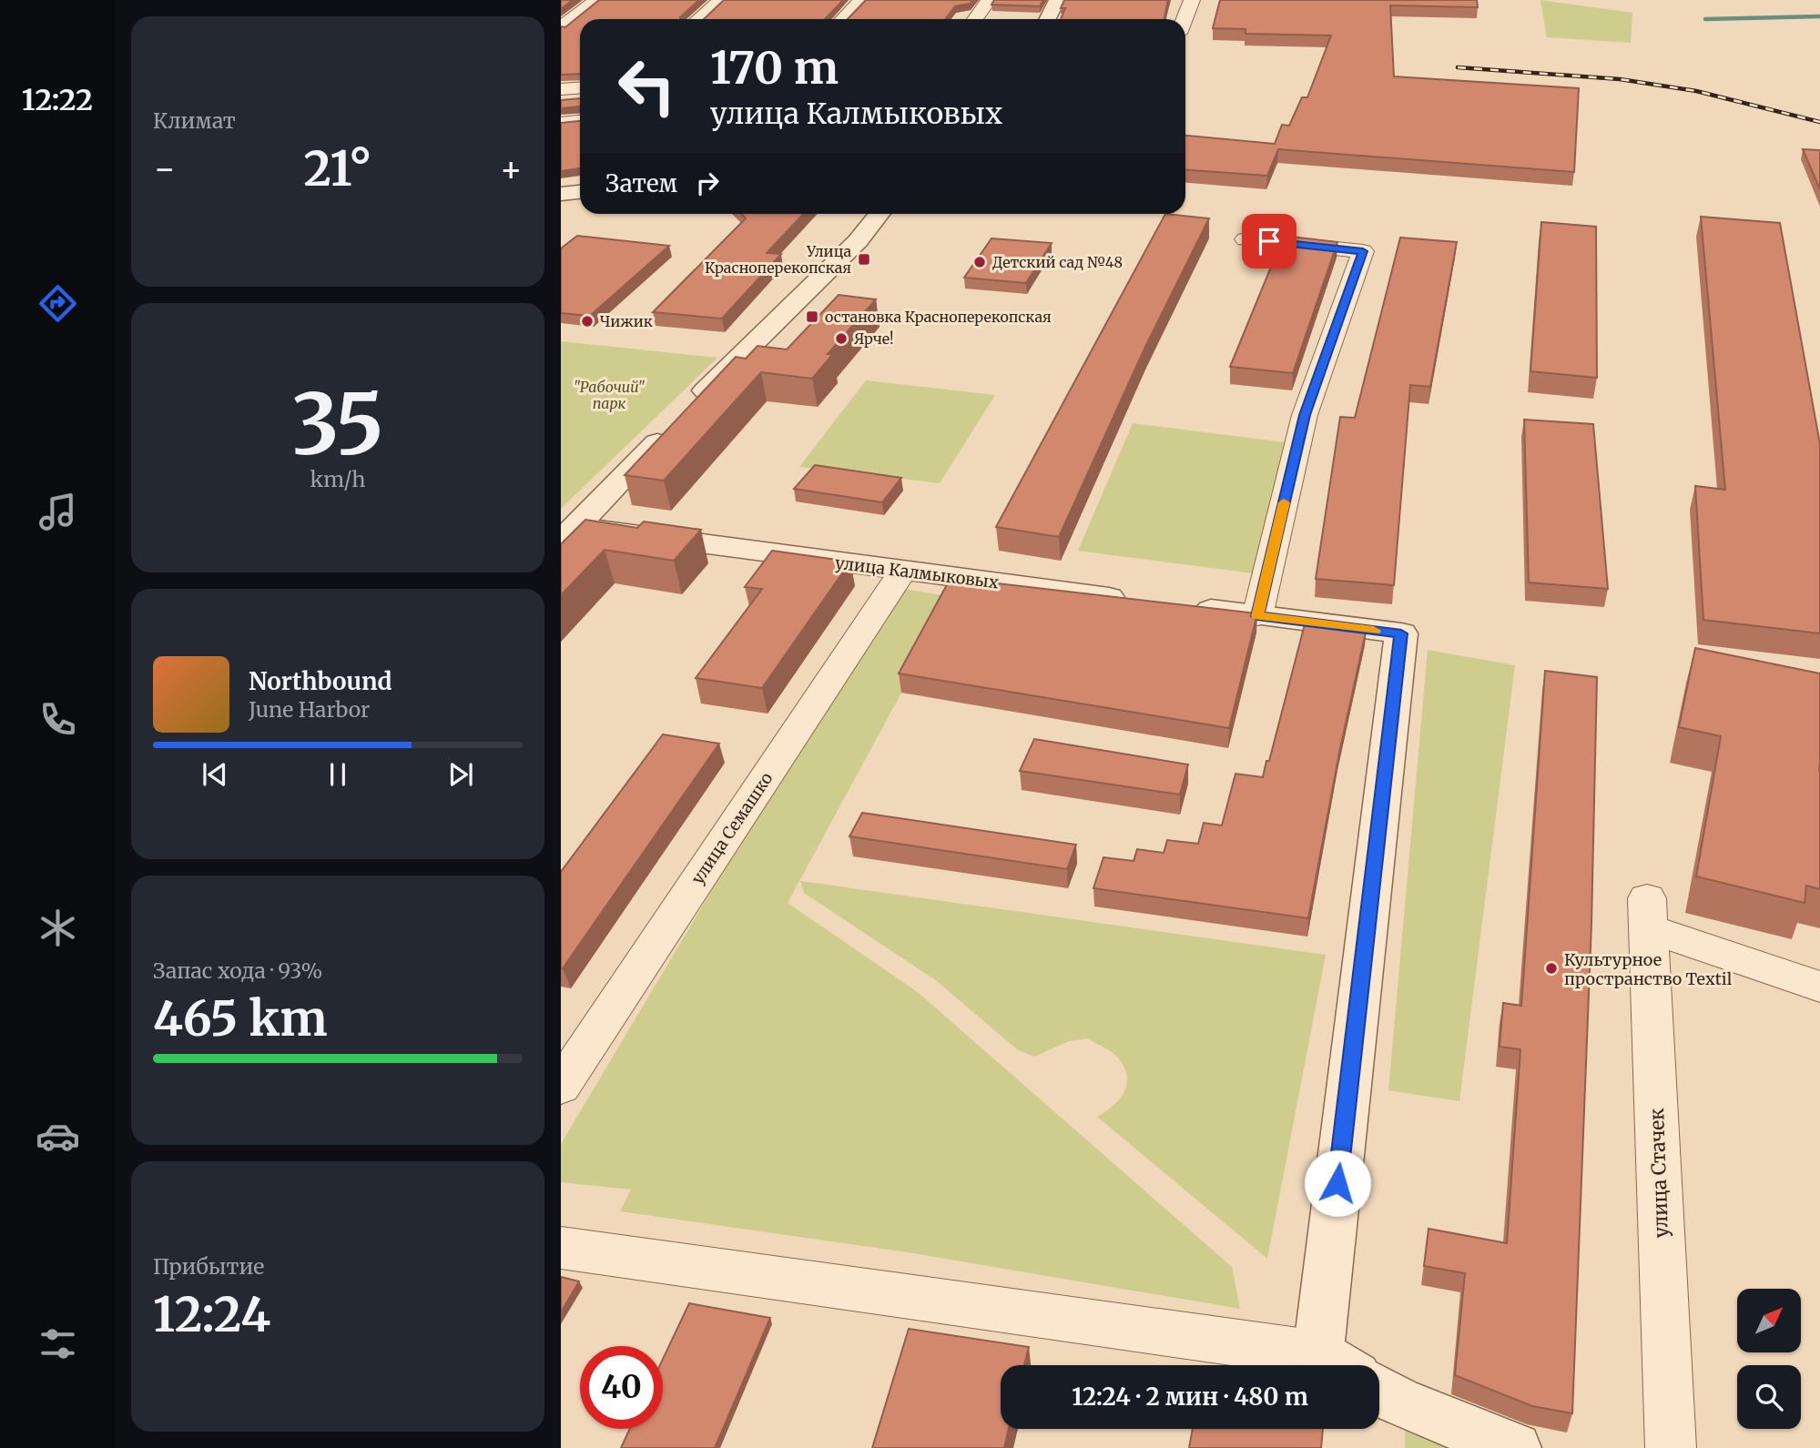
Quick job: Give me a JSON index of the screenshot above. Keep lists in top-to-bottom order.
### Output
{
  "streets": {
    "street": ["улица Калмыковых", "улица Семашко", "улица Стачек"]
  },
  "crossings": [
    ["улица Калмыковых", "улица Семашко"]
  ],
  "parks": ["\"Рабочий\" парк"],
  "places": {
    "transit": ["Улица Красноперекопская", "остановка Красноперекопская"],
    "other": [
      "Детский сад №48",
      "Чижик",
      "Ярче!",
      "Культурное пространство Textil"
    ]
  },
  "north": "top right",
  "page": {
    "tabs": "12:22",
    "tile": [
      "Климат",
      ["35", "km/h"],
      ["Запас хода · 93%", "465 km"],
      ["Прибытие", "12:24"]
    ],
    "turn": ["170 m", "улица Калмыковых"],
    "heat": ["−", "21°", "+"],
    "then": "Затем",
    "song": ["Northbound", "June Harbor"],
    "limit": "40",
    "trip": "12:24 · 2 мин · 480 m"
  }
}
